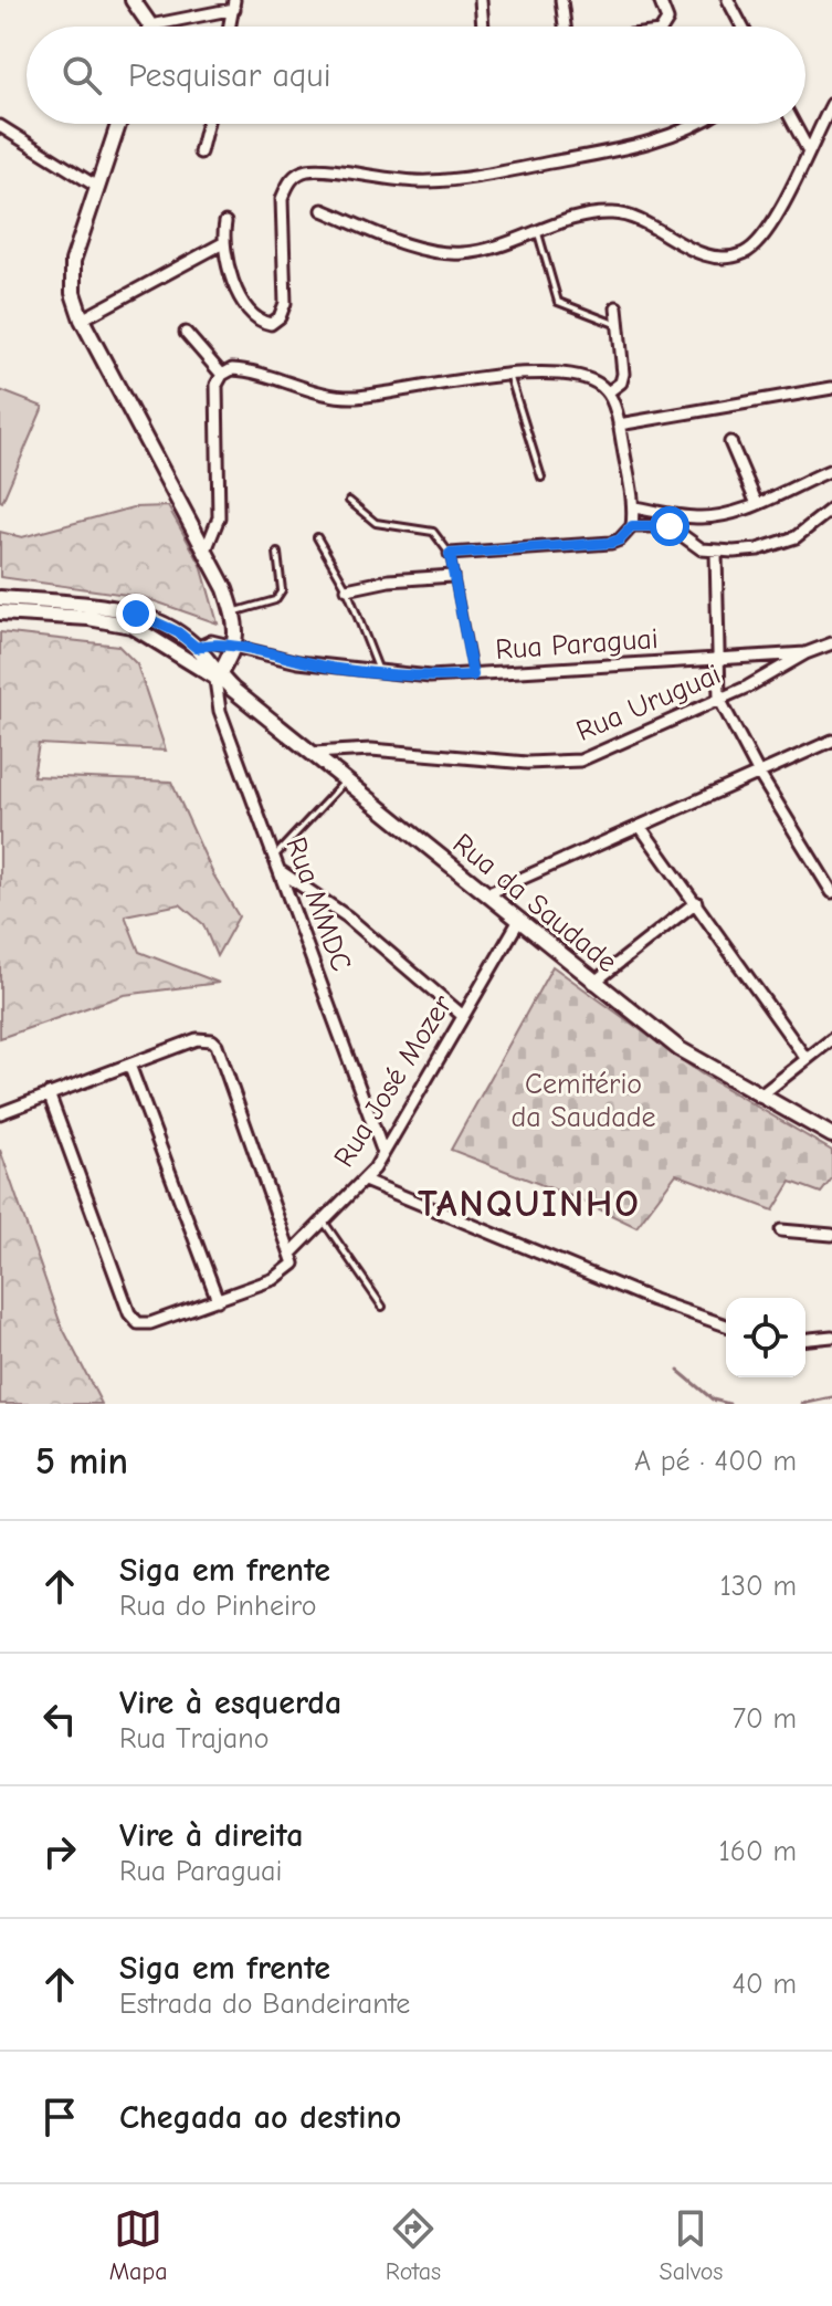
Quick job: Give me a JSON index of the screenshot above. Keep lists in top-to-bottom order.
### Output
{
  "streets": {
    "main road": ["Rua da Saudade"],
    "street": [
      "Rua Paraguai",
      "Rua Uruguai",
      "Rua MMDC",
      "Rua José Mozer"
    ]
  },
  "crossings": [
    ["Rua Paraguai", "Rua Uruguai"],
    ["Rua Uruguai", "Rua da Saudade"],
    ["Rua da Saudade", "Rua MMDC"],
    ["Rua da Saudade", "Rua José Mozer"],
    ["Rua MMDC", "Rua José Mozer"]
  ],
  "districts": ["TANQUINHO"],
  "parks": ["Cemitério da Saudade"],
  "page": {
    "search": "Pesquisar aqui",
    "heading": ["5 min", "A pé · 400 m"],
    "list": [
      ["Siga em frente", "Rua do Pinheiro", "130 m"],
      ["Vire à esquerda", "Rua Trajano", "70 m"],
      ["Vire à direita", "Rua Paraguai", "160 m"],
      ["Siga em frente", "Estrada do Bandeirante", "40 m"],
      "Chegada ao destino"
    ],
    "nav": ["Mapa", "Rotas", "Salvos"]
  }
}
